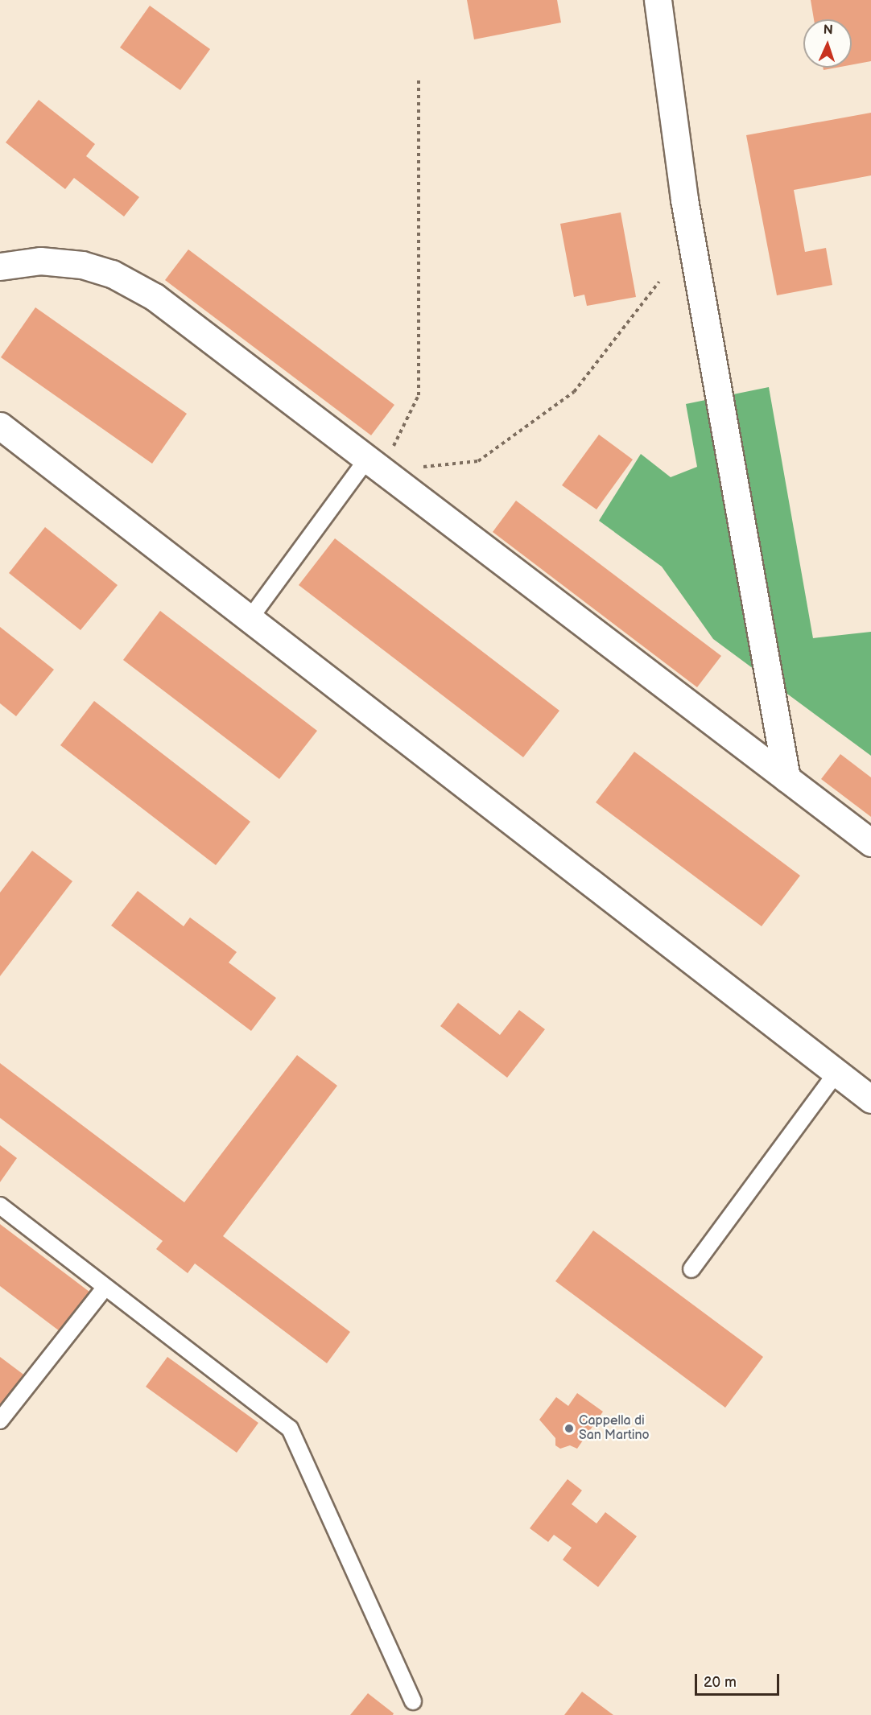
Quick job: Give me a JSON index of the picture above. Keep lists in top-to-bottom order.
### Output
{
  "places": ["Cappella di San Martino"],
  "scale_bar": "20 m",
  "north": "top"
}
